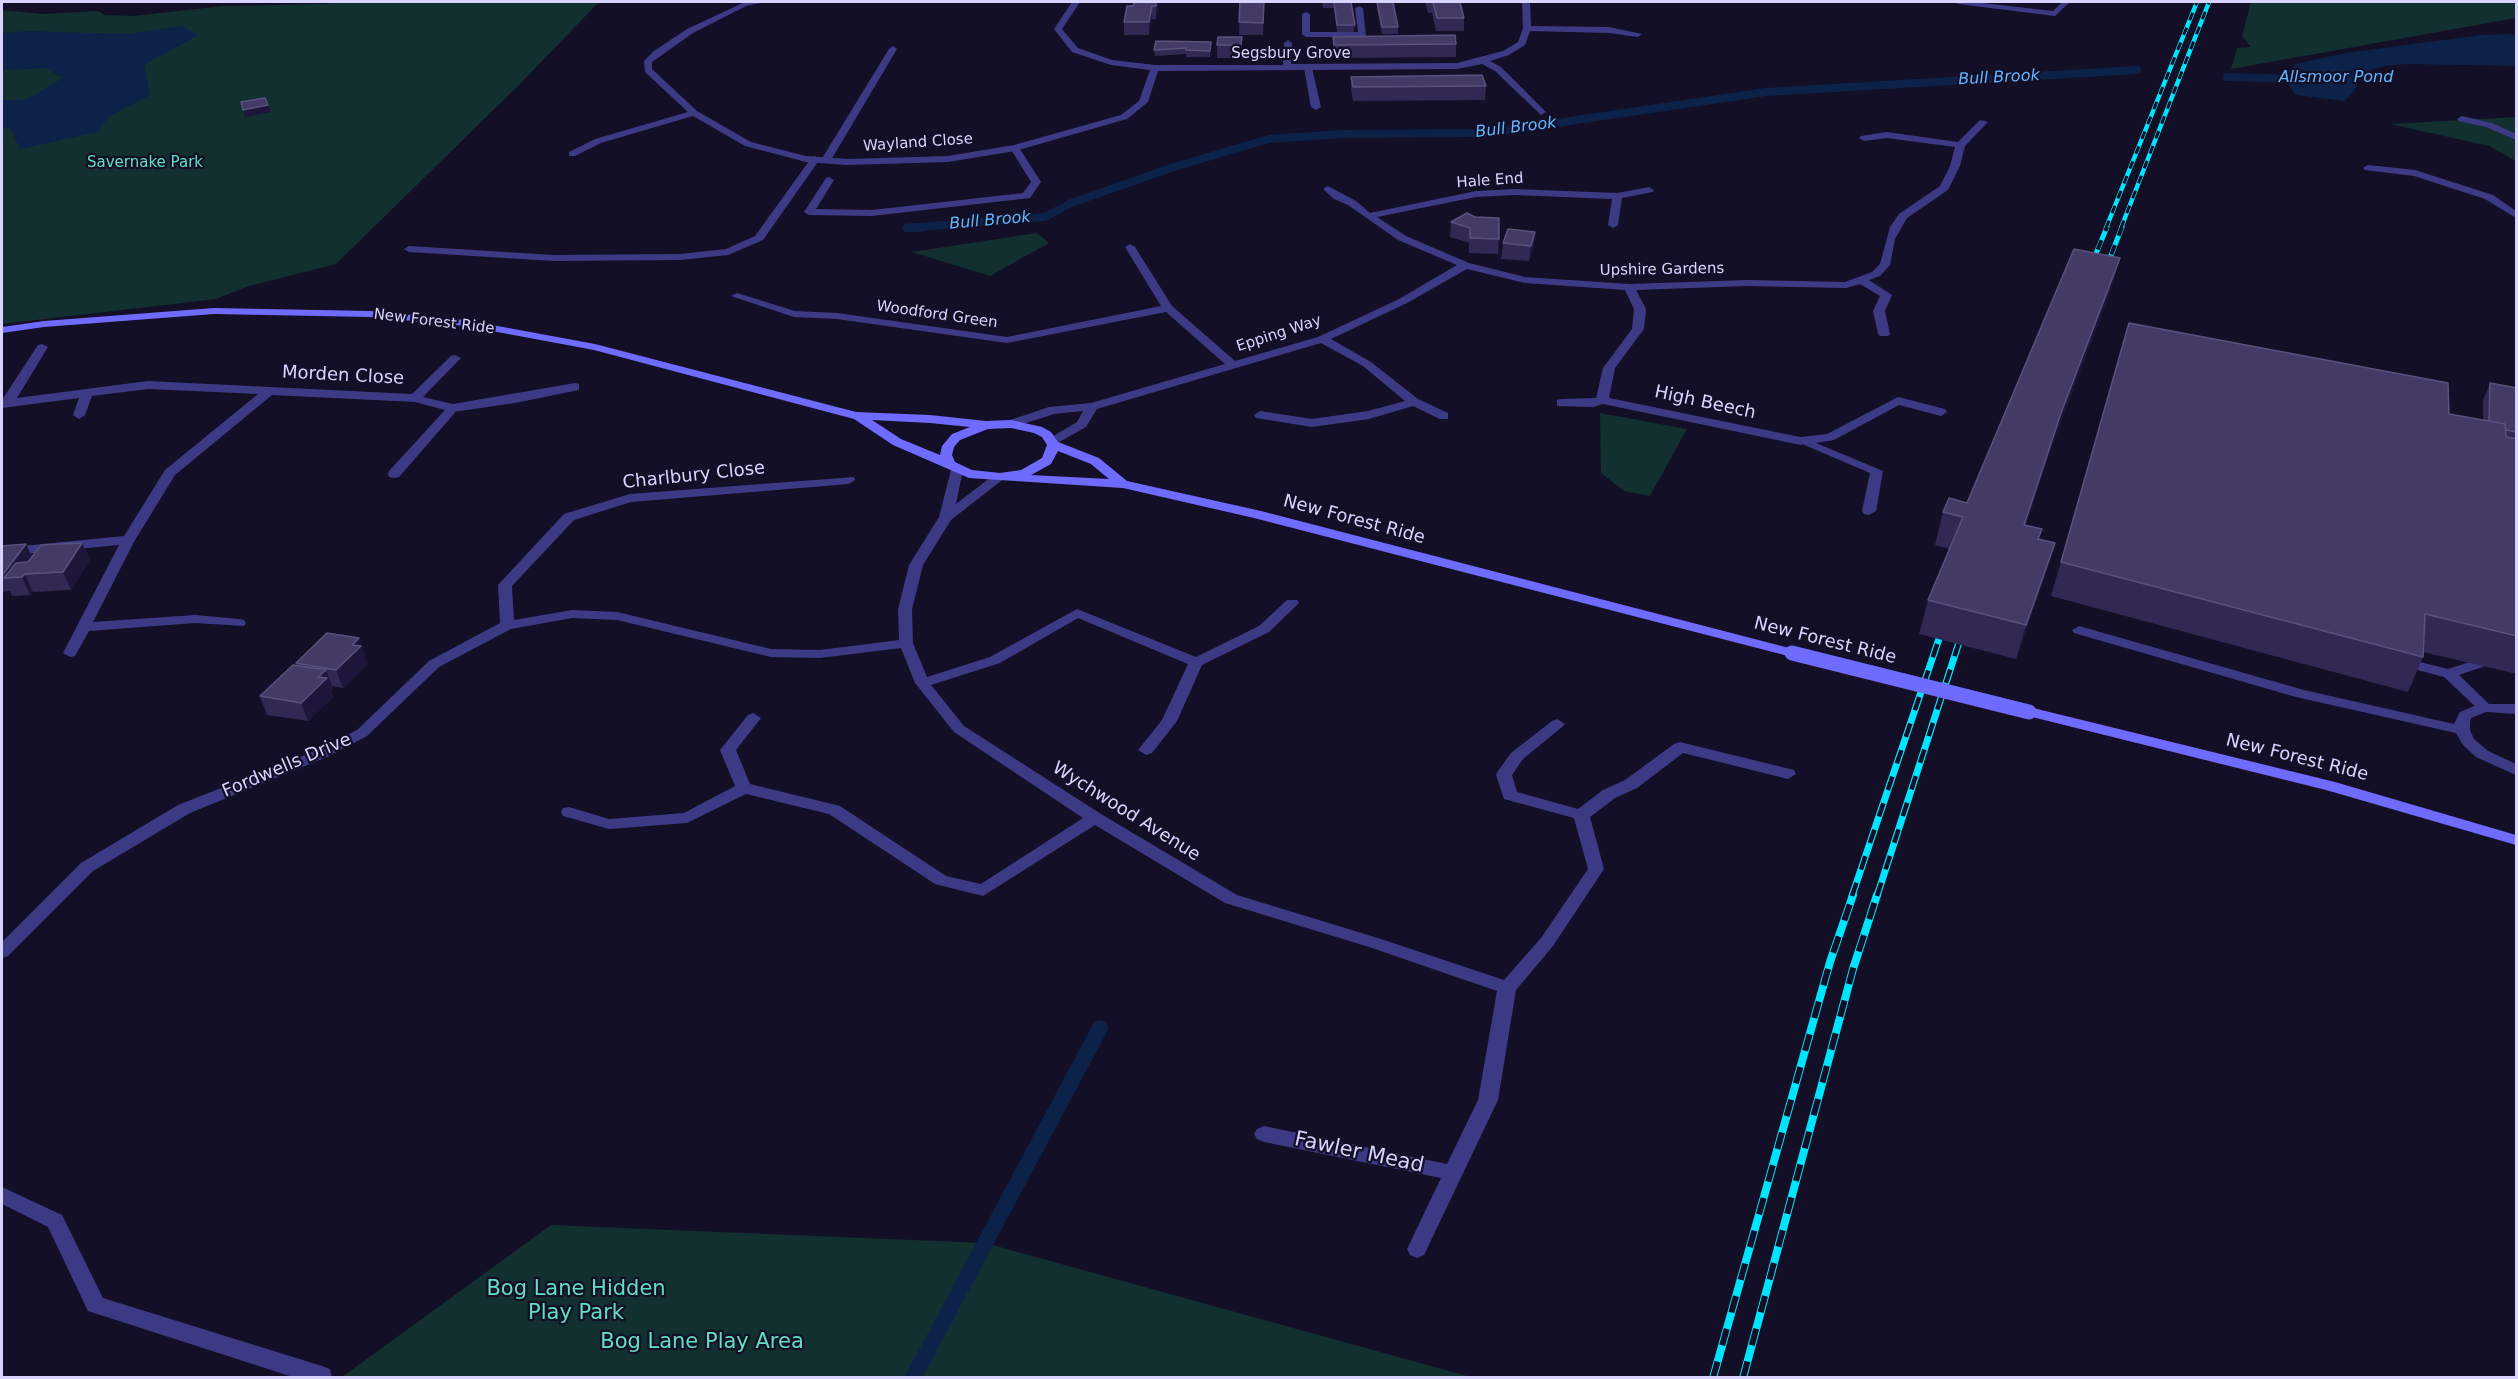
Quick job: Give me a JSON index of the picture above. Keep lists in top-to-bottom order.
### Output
{
  "streets": {
    "main road": ["New Forest Ride"],
    "street": [
      "Segsbury Grove",
      "Wayland Close",
      "Hale End",
      "Upshire Gardens",
      "Woodford Green",
      "Epping Way",
      "Morden Close",
      "High Beech",
      "Charlbury Close",
      "Fordwells Drive",
      "Wychwood Avenue",
      "Fawler Mead"
    ]
  },
  "crossings": [
    ["Segsbury Grove", "Wayland Close"],
    ["Upshire Gardens", "Epping Way"],
    ["New Forest Ride", "Epping Way"],
    ["New Forest Ride", "Wychwood Avenue"],
    ["Charlbury Close", "Fordwells Drive"],
    ["Fordwells Drive", "Wychwood Avenue"],
    ["Wychwood Avenue", "Fawler Mead"]
  ],
  "water": ["Bull Brook", "Allsmoor Pond"],
  "parks": ["Savernake Park", "Bog Lane Hidden Play Park", "Bog Lane Play Area"]
}
